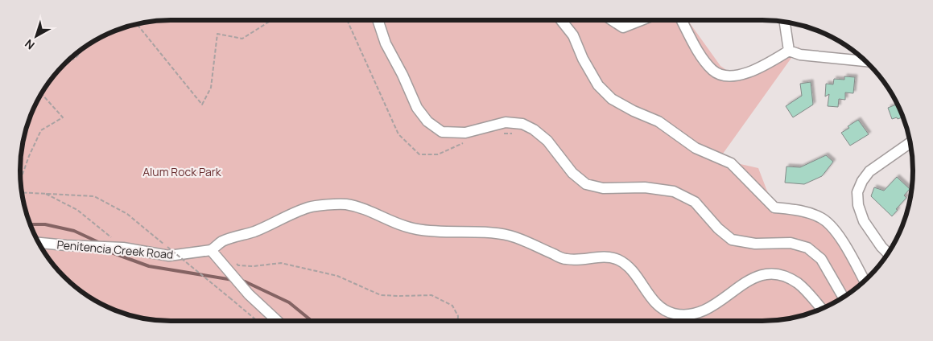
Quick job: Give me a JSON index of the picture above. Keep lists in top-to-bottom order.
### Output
{
  "streets": {
    "street": ["Penitencia Creek Road"]
  },
  "parks": ["Alum Rock Park"],
  "north": "bottom left"
}
